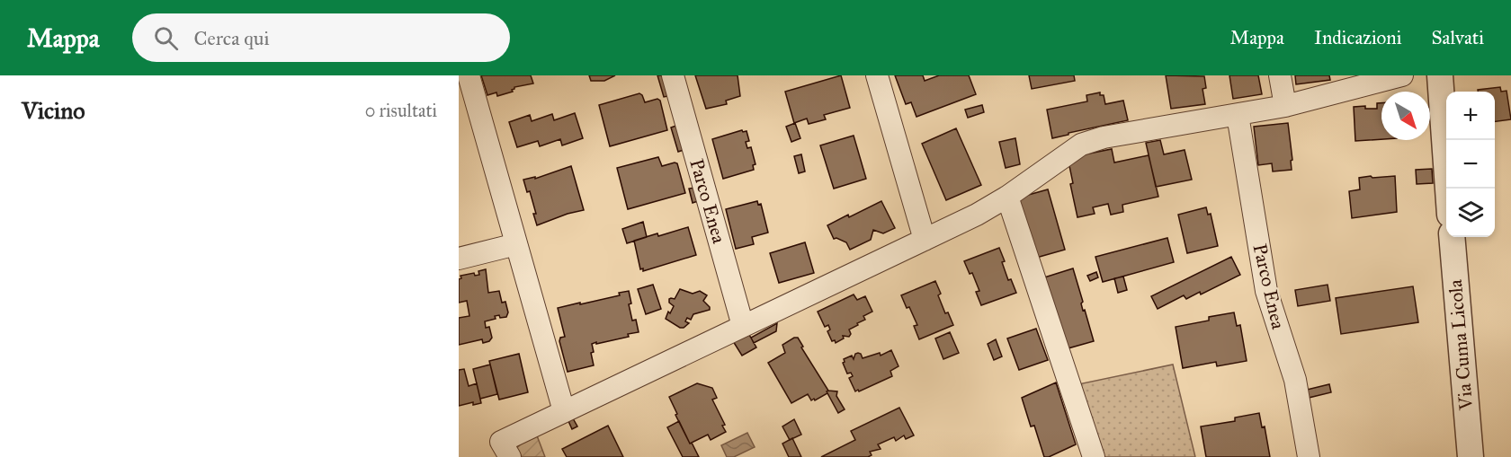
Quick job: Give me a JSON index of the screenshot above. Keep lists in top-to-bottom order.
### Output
{
  "streets": {
    "street": ["Parco Enea", "Via Cuma Licola"]
  },
  "north": "bottom right",
  "page": {
    "header": "Mappa",
    "search": "Cerca qui",
    "nav": ["Mappa", "Indicazioni", "Salvati"],
    "heading": ["Vicino", "0 risultati"],
    "map_buttons": ["+", "−"]
  }
}
